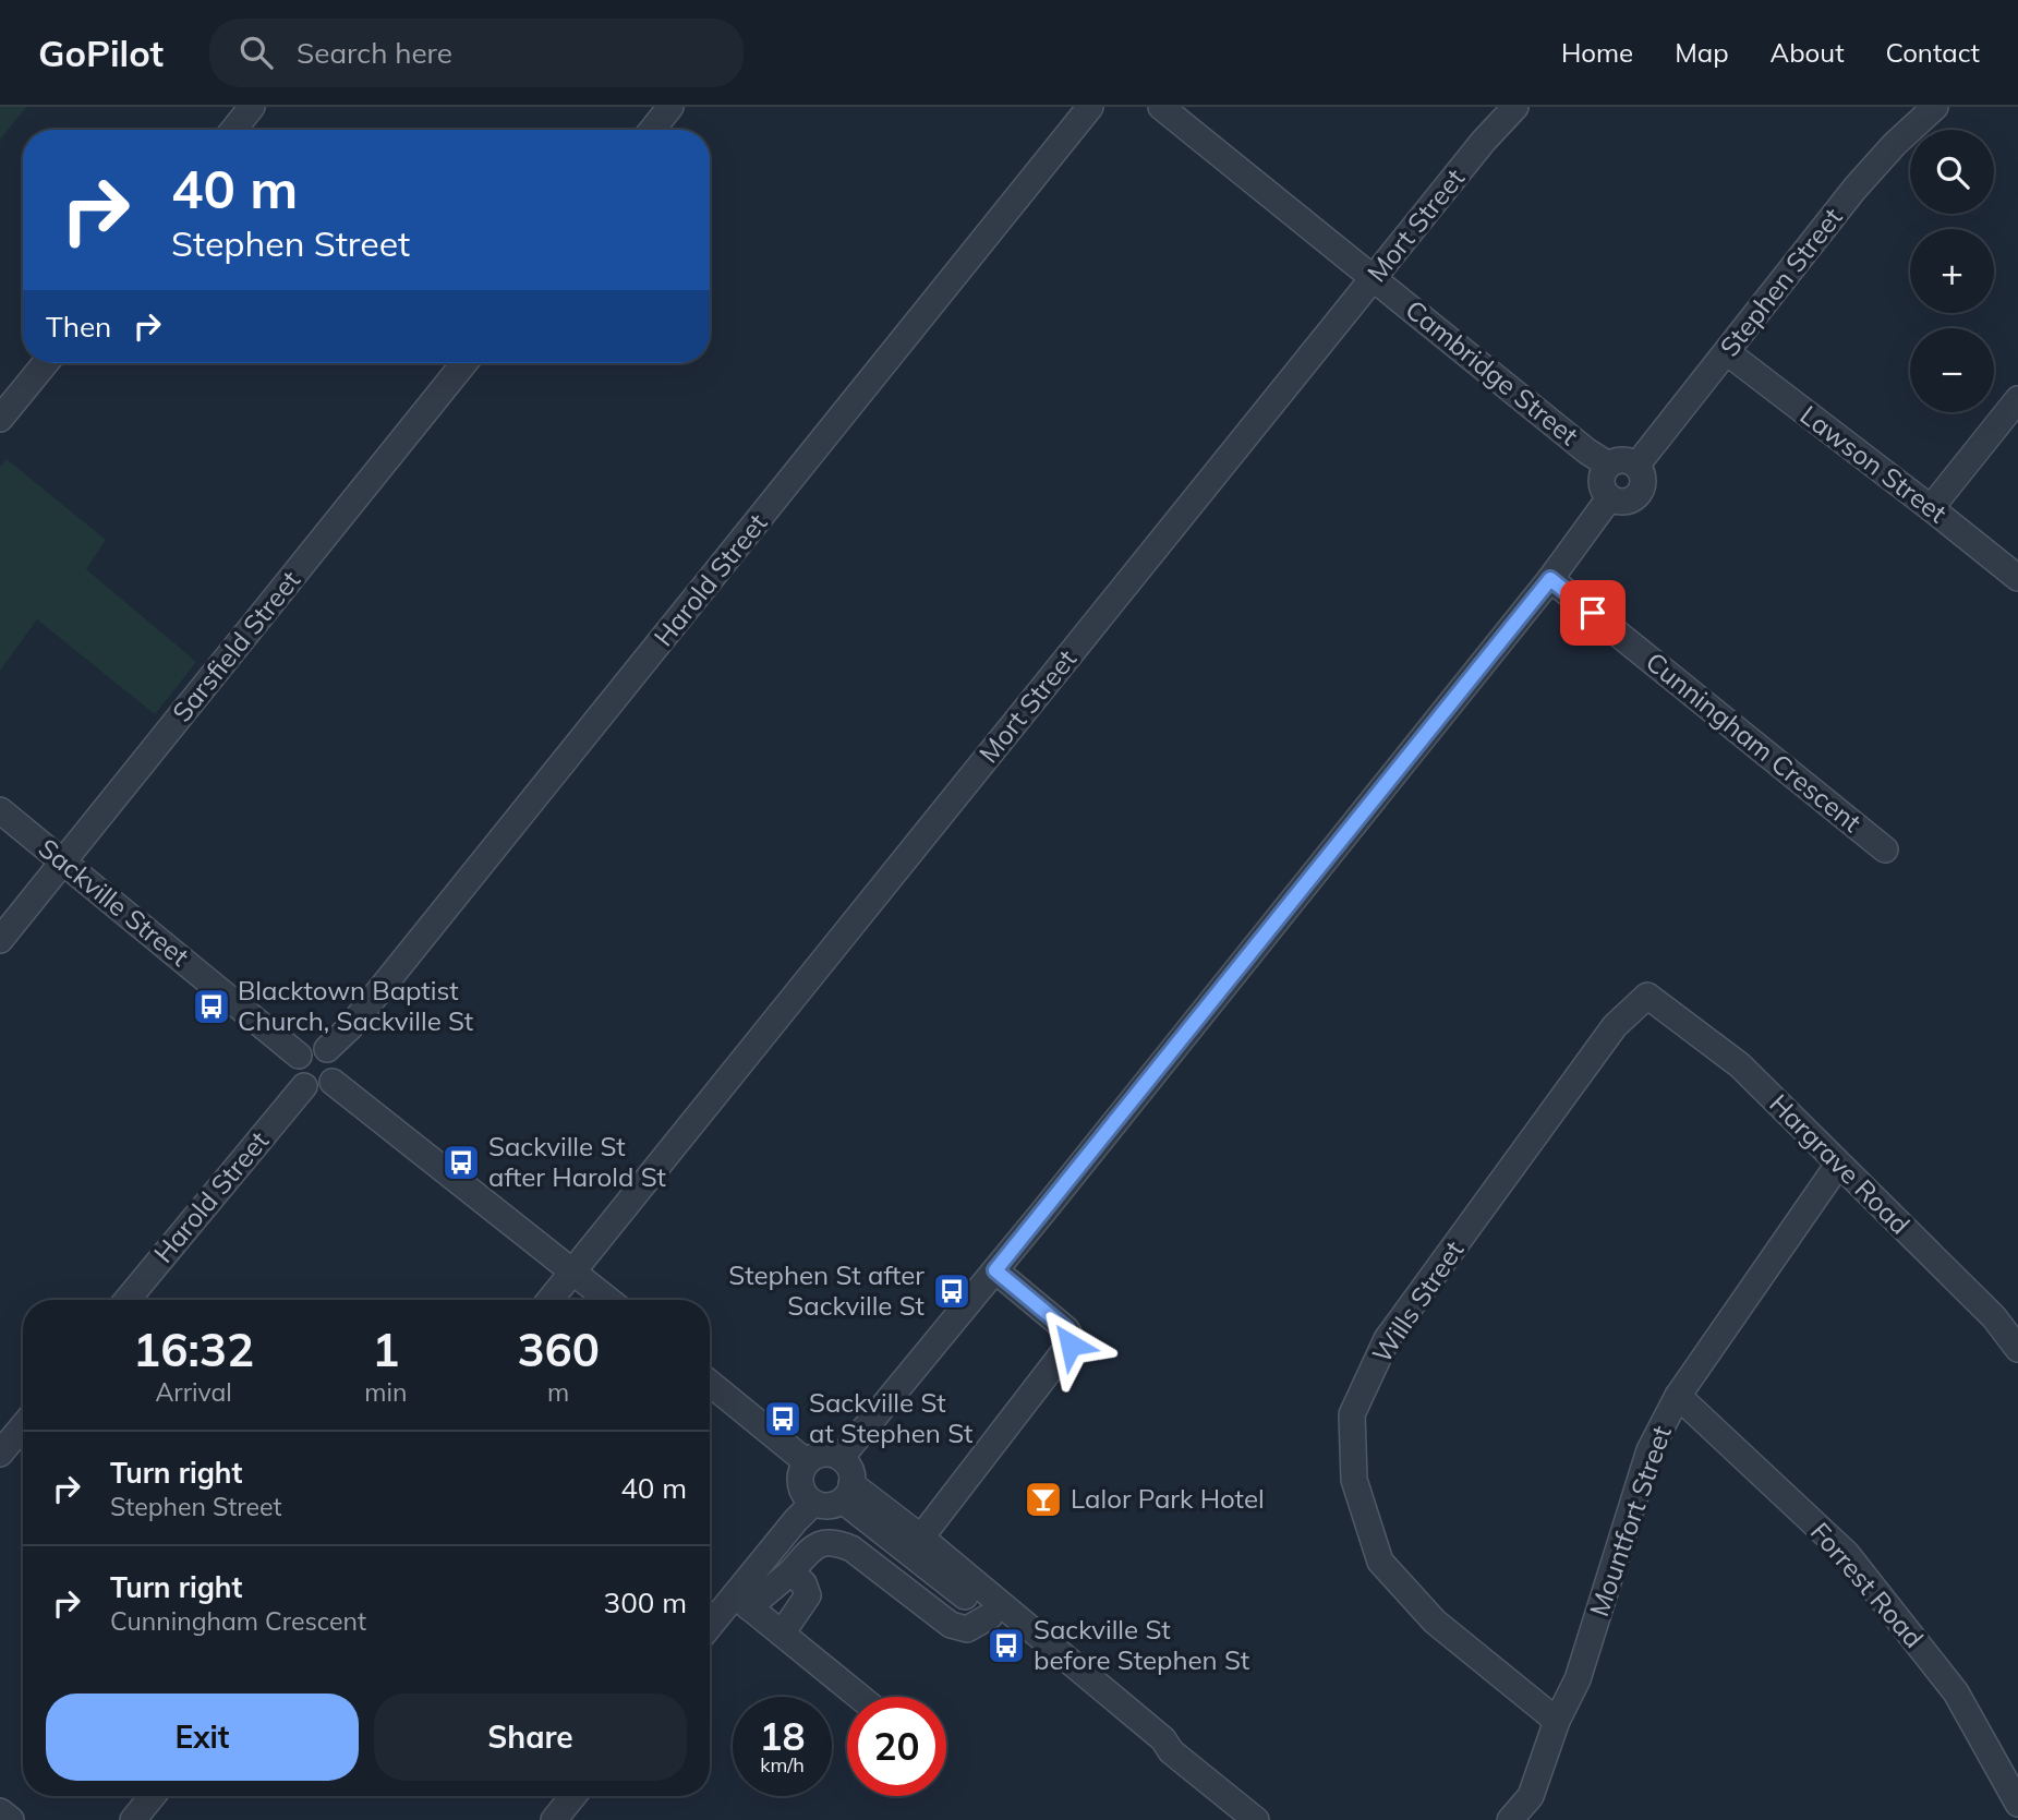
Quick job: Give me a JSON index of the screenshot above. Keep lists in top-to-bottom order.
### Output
{
  "streets": {
    "street": [
      "Mort Street",
      "Stephen Street",
      "Cambridge Street",
      "Lawson Street",
      "Harold Street",
      "Sarsfield Street",
      "Cunningham Crescent",
      "Sackville Street",
      "Hargrave Road",
      "Wills Street",
      "Mountfort Street",
      "Forrest Road"
    ]
  },
  "crossings": [
    ["Mort Street", "Cambridge Street"],
    ["Stephen Street", "Cambridge Street"],
    ["Stephen Street", "Lawson Street"],
    ["Harold Street", "Sackville Street"],
    ["Sarsfield Street", "Sackville Street"],
    ["Hargrave Road", "Wills Street"],
    ["Hargrave Road", "Mountfort Street"],
    ["Wills Street", "Mountfort Street"],
    ["Mountfort Street", "Forrest Road"]
  ],
  "places": {
    "bus stop": [
      "Blacktown Baptist Church, Sackville St",
      "Sackville St after Harold St",
      "Stephen St after Sackville St",
      "Sackville St at Stephen St",
      "Sackville St before Stephen St"
    ],
    "bar": ["Lalor Park Hotel"]
  },
  "page": {
    "header": "GoPilot",
    "search": "Search here",
    "nav": [
      "Home",
      "Map",
      "About",
      "Contact"
    ],
    "map_buttons": ["+", "−"],
    "turn": ["40 m", "Stephen Street"],
    "then": "Then",
    "eta": [
      "16:32",
      "Arrival",
      "1",
      "min",
      "360",
      "m"
    ],
    "list": [
      {
        "name": "Turn right",
        "note": "Stephen Street",
        "value": "40 m"
      },
      {
        "name": "Turn right",
        "note": "Cunningham Crescent",
        "value": "300 m"
      }
    ],
    "buttons": ["Exit", "Share"],
    "speed": "18 km/h",
    "limit": "20"
  }
}
